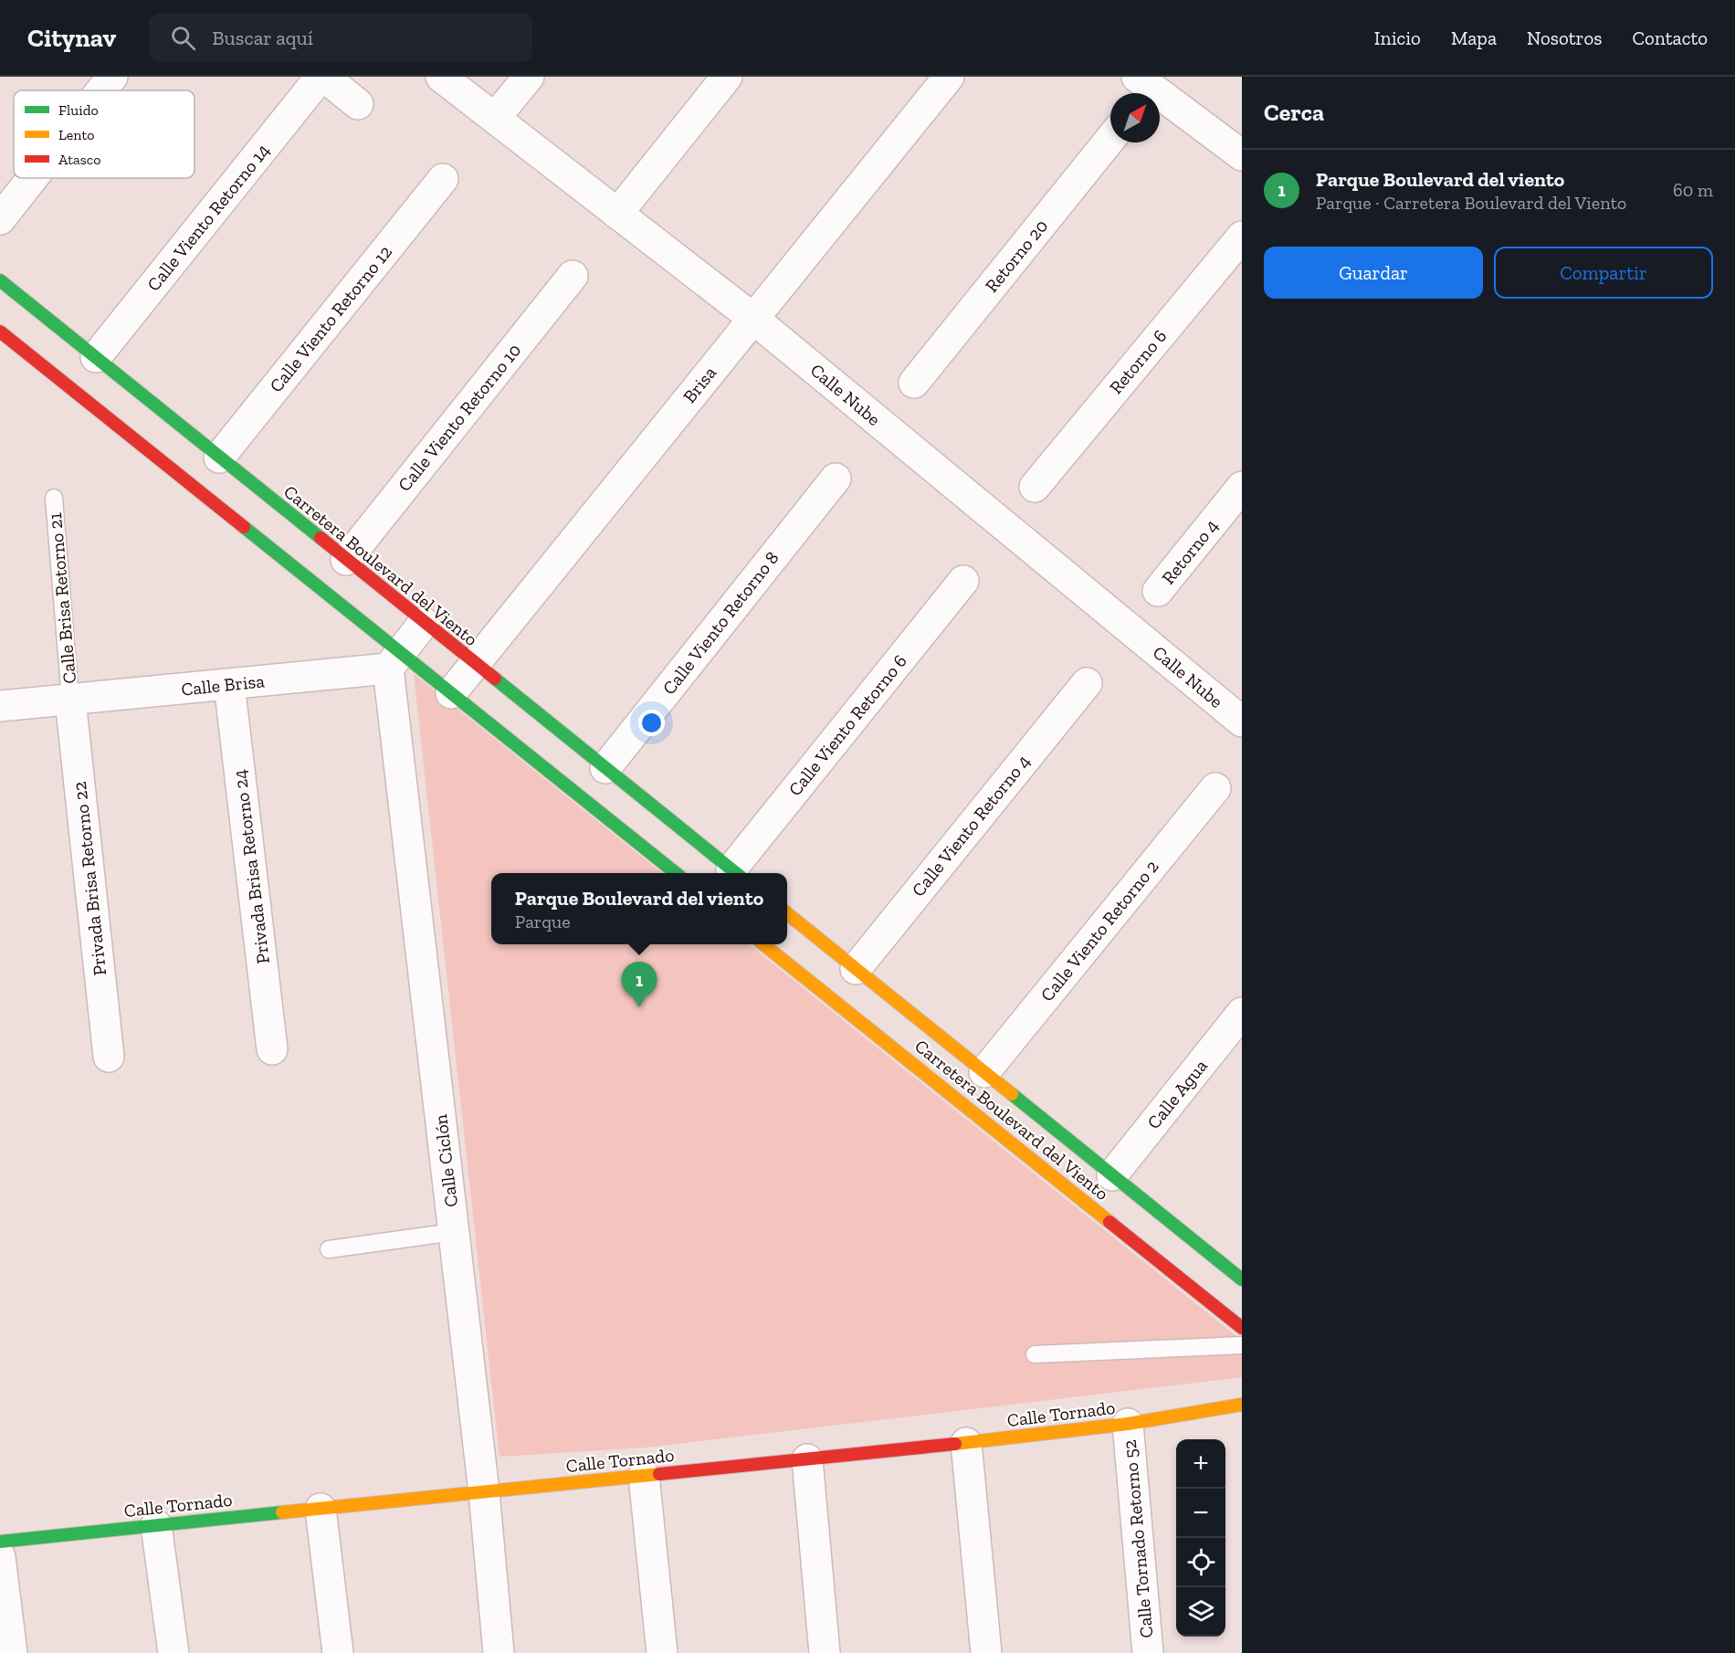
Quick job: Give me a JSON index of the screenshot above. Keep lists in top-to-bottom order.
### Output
{
  "streets": {
    "street": [
      "Calle Viento Retorno 14",
      "Retorno 20",
      "Calle Viento Retorno 12",
      "Retorno 6",
      "Brisa",
      "Calle Nube",
      "Calle Viento Retorno 10",
      "Retorno 4",
      "Carretera Boulevard del Viento",
      "Calle Viento Retorno 8",
      "Calle Brisa",
      "Calle Viento Retorno 6",
      "Calle Viento Retorno 4",
      "Privada Brisa Retorno 24",
      "Privada Brisa Retorno 22",
      "Calle Viento Retorno 2",
      "Calle Agua",
      "Calle Ciclón",
      "Calle Tornado",
      "Calle Tornado Retorno 52"
    ],
    "lane": ["Calle Brisa Retorno 21"]
  },
  "crossings": [
    ["Calle Viento Retorno 14", "Carretera Boulevard del Viento"],
    ["Calle Viento Retorno 12", "Carretera Boulevard del Viento"],
    ["Brisa", "Calle Nube"],
    ["Brisa", "Carretera Boulevard del Viento"],
    ["Calle Viento Retorno 10", "Carretera Boulevard del Viento"],
    ["Carretera Boulevard del Viento", "Calle Viento Retorno 8"],
    ["Carretera Boulevard del Viento", "Calle Viento Retorno 6"],
    ["Carretera Boulevard del Viento", "Calle Viento Retorno 4"],
    ["Carretera Boulevard del Viento", "Calle Viento Retorno 2"],
    ["Carretera Boulevard del Viento", "Calle Agua"],
    ["Calle Brisa Retorno 21", "Calle Brisa"],
    ["Calle Brisa Retorno 21", "Privada Brisa Retorno 22"],
    ["Calle Brisa", "Privada Brisa Retorno 24"],
    ["Calle Brisa", "Privada Brisa Retorno 22"],
    ["Calle Brisa", "Calle Ciclón"],
    ["Calle Ciclón", "Calle Tornado"],
    ["Calle Tornado", "Calle Tornado Retorno 52"]
  ],
  "legend": ["Fluido", "Lento", "Atasco"],
  "north": "top right",
  "page": {
    "header": "Citynav",
    "search": "Buscar aquí",
    "nav": [
      "Inicio",
      "Mapa",
      "Nosotros",
      "Contacto"
    ],
    "heading": "Cerca",
    "list": [
      {
        "mark": "1",
        "name": "Parque Boulevard del viento",
        "note": "Parque · Carretera Boulevard del Viento",
        "value": "60 m"
      }
    ],
    "buttons": ["Guardar", "Compartir"],
    "popup": ["Parque Boulevard del viento", "Parque"],
    "pins": "1",
    "map_buttons": ["+", "−"]
  }
}
